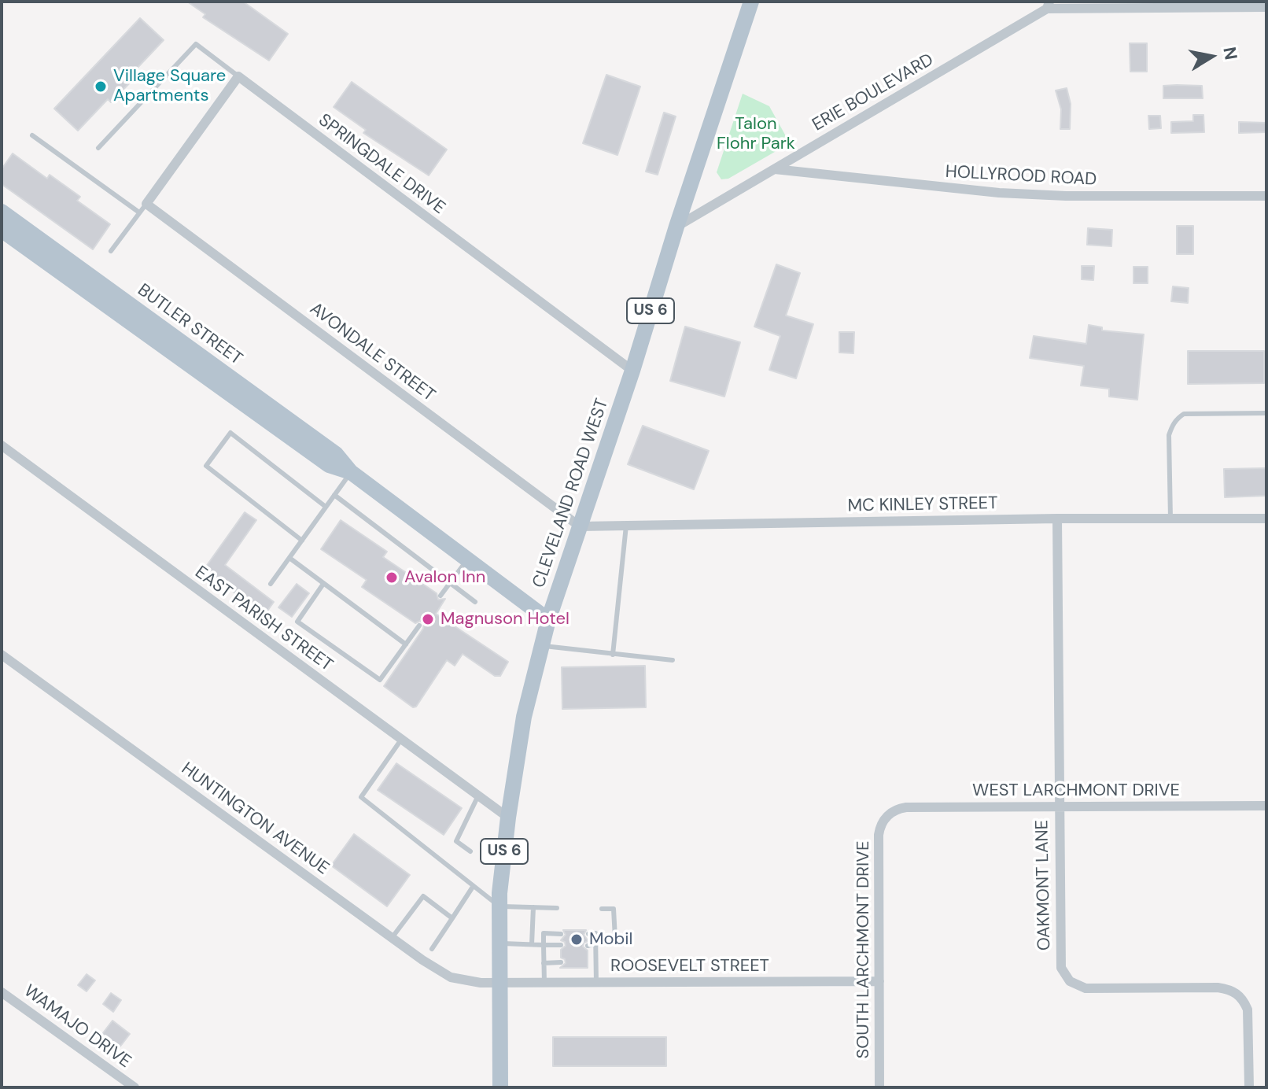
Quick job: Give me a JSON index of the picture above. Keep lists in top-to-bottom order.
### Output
{
  "streets": {
    "main road": ["US 6", "BUTLER STREET", "CLEVELAND ROAD WEST"],
    "street": [
      "ERIE BOULEVARD",
      "SPRINGDALE DRIVE",
      "HOLLYROOD ROAD",
      "AVONDALE STREET",
      "MC KINLEY STREET",
      "EAST PARISH STREET",
      "WEST LARCHMONT DRIVE",
      "HUNTINGTON AVENUE",
      "OAKMONT LANE",
      "SOUTH LARCHMONT DRIVE",
      "ROOSEVELT STREET",
      "WAMAJO DRIVE"
    ]
  },
  "crossings": [
    ["ERIE BOULEVARD", "HOLLYROOD ROAD"],
    ["ERIE BOULEVARD", "CLEVELAND ROAD WEST"],
    ["SPRINGDALE DRIVE", "CLEVELAND ROAD WEST"],
    ["BUTLER STREET", "CLEVELAND ROAD WEST"],
    ["AVONDALE STREET", "CLEVELAND ROAD WEST"],
    ["AVONDALE STREET", "MC KINLEY STREET"],
    ["CLEVELAND ROAD WEST", "MC KINLEY STREET"],
    ["CLEVELAND ROAD WEST", "EAST PARISH STREET"],
    ["CLEVELAND ROAD WEST", "HUNTINGTON AVENUE"],
    ["CLEVELAND ROAD WEST", "ROOSEVELT STREET"],
    ["MC KINLEY STREET", "OAKMONT LANE"],
    ["WEST LARCHMONT DRIVE", "OAKMONT LANE"],
    ["WEST LARCHMONT DRIVE", "SOUTH LARCHMONT DRIVE"],
    ["HUNTINGTON AVENUE", "ROOSEVELT STREET"],
    ["SOUTH LARCHMONT DRIVE", "ROOSEVELT STREET"]
  ],
  "parks": ["Talon Flohr Park"],
  "places": [
    "Village Square Apartments",
    "Avalon Inn",
    "Magnuson Hotel",
    "Mobil"
  ],
  "north": "right"
}
